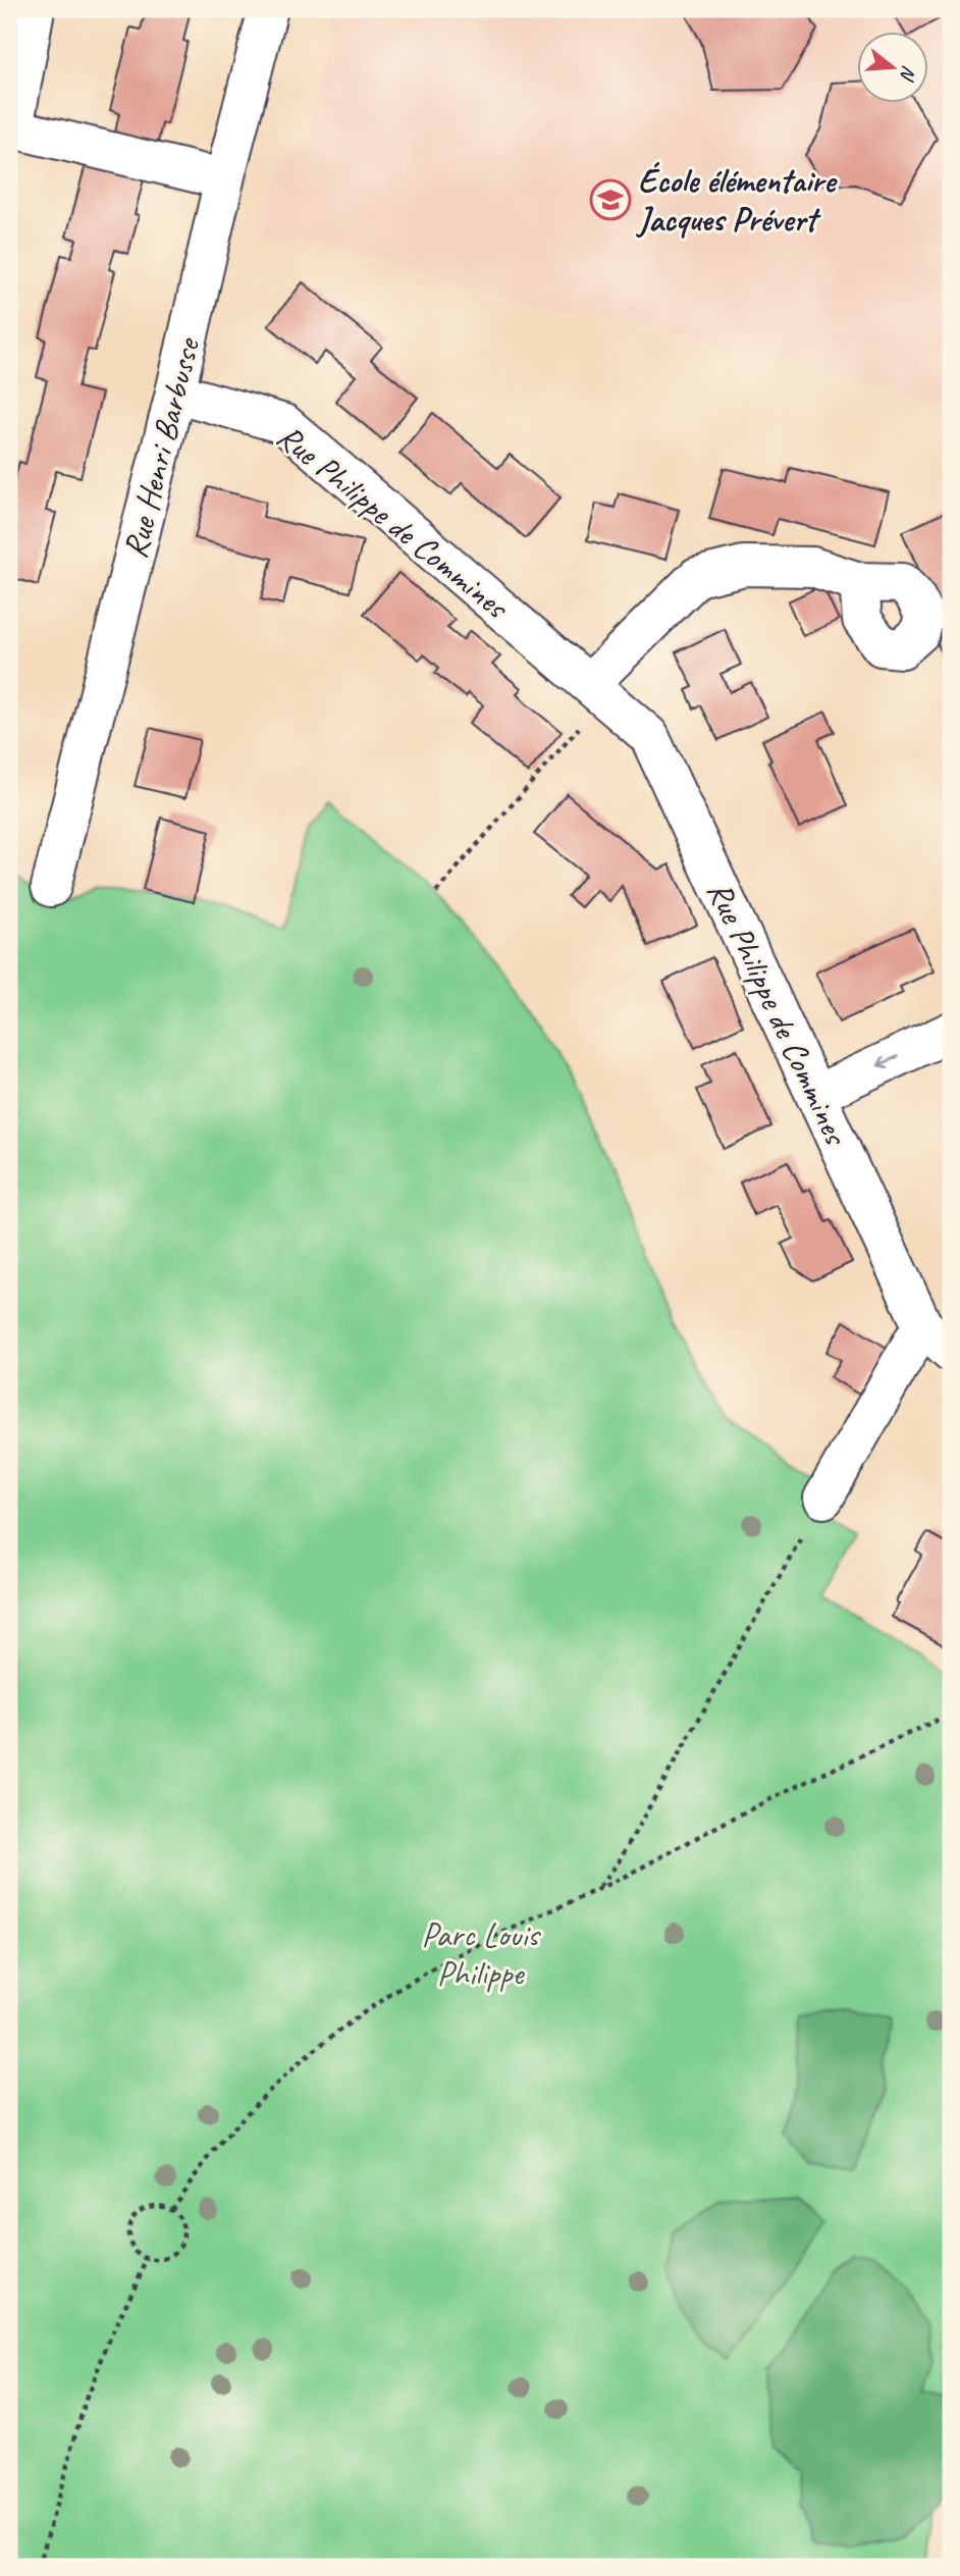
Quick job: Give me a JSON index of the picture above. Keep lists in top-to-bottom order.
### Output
{
  "streets": {
    "street": ["Rue Henri Barbusse", "Rue Philippe de Commines"]
  },
  "crossings": [
    ["Rue Henri Barbusse", "Rue Philippe de Commines"]
  ],
  "parks": ["Parc Louis Philippe"],
  "places": {
    "school or university": ["École élémentaire Jacques Prévert"]
  },
  "north": "right"
}
